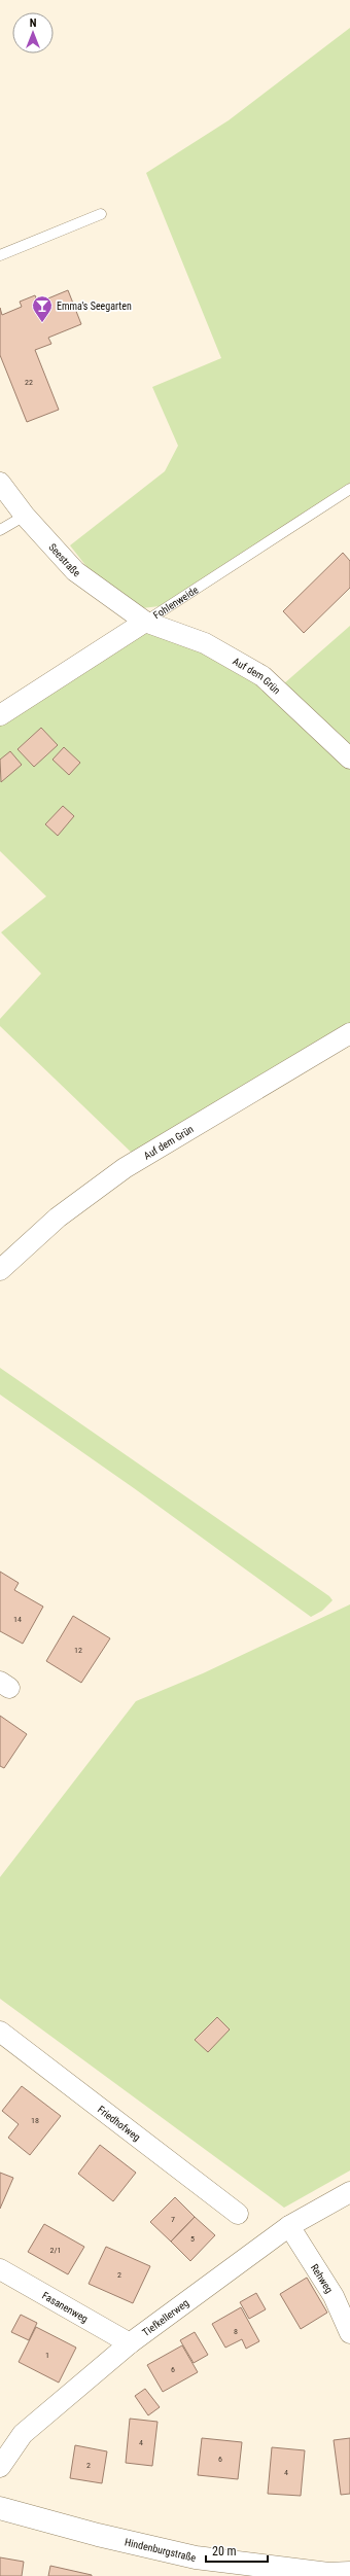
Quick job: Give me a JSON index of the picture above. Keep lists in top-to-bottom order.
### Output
{
  "streets": {
    "street": [
      "Seestraße",
      "Fohlenweide",
      "Auf dem Grün",
      "Friedhofweg",
      "Rehweg",
      "Fasanenweg",
      "Tiefkellerweg",
      "Hindenburgstraße"
    ]
  },
  "crossings": [
    ["Seestraße", "Fohlenweide"],
    ["Seestraße", "Auf dem Grün"],
    ["Fohlenweide", "Auf dem Grün"],
    ["Rehweg", "Tiefkellerweg"],
    ["Fasanenweg", "Tiefkellerweg"]
  ],
  "places": {
    "bar": ["Emma's Seegarten"]
  },
  "house_numbers": [
    "22",
    "14",
    "12",
    "18",
    "7",
    "5",
    "2/1",
    "2",
    "8",
    "1",
    "6",
    "4",
    "6",
    "2",
    "4"
  ],
  "scale_bar": "20 m",
  "north": "top"
}
